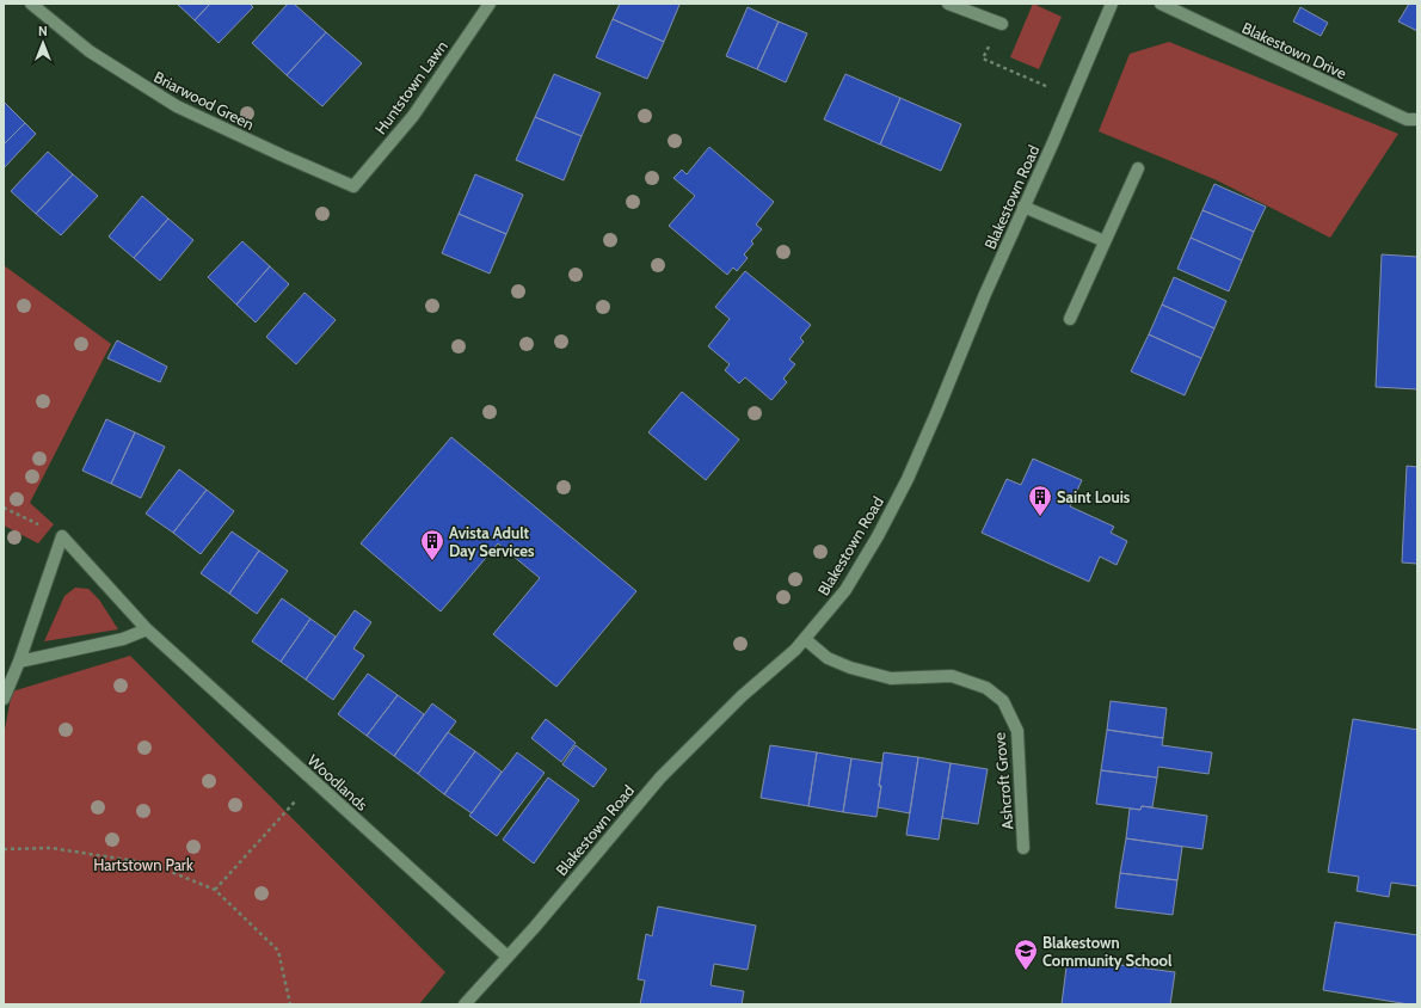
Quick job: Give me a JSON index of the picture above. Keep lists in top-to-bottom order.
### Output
{
  "streets": {
    "street": [
      "Blakestown Drive",
      "Huntstown Lawn",
      "Briarwood Green",
      "Blakestown Road",
      "Ashcroft Grove",
      "Woodlands"
    ]
  },
  "crossings": [
    ["Huntstown Lawn", "Briarwood Green"],
    ["Blakestown Road", "Ashcroft Grove"],
    ["Blakestown Road", "Woodlands"]
  ],
  "parks": ["Hartstown Park"],
  "places": {
    "building": ["Saint Louis", "Avista Adult Day Services"],
    "school or university": ["Blakestown Community School"]
  },
  "north": "top"
}
